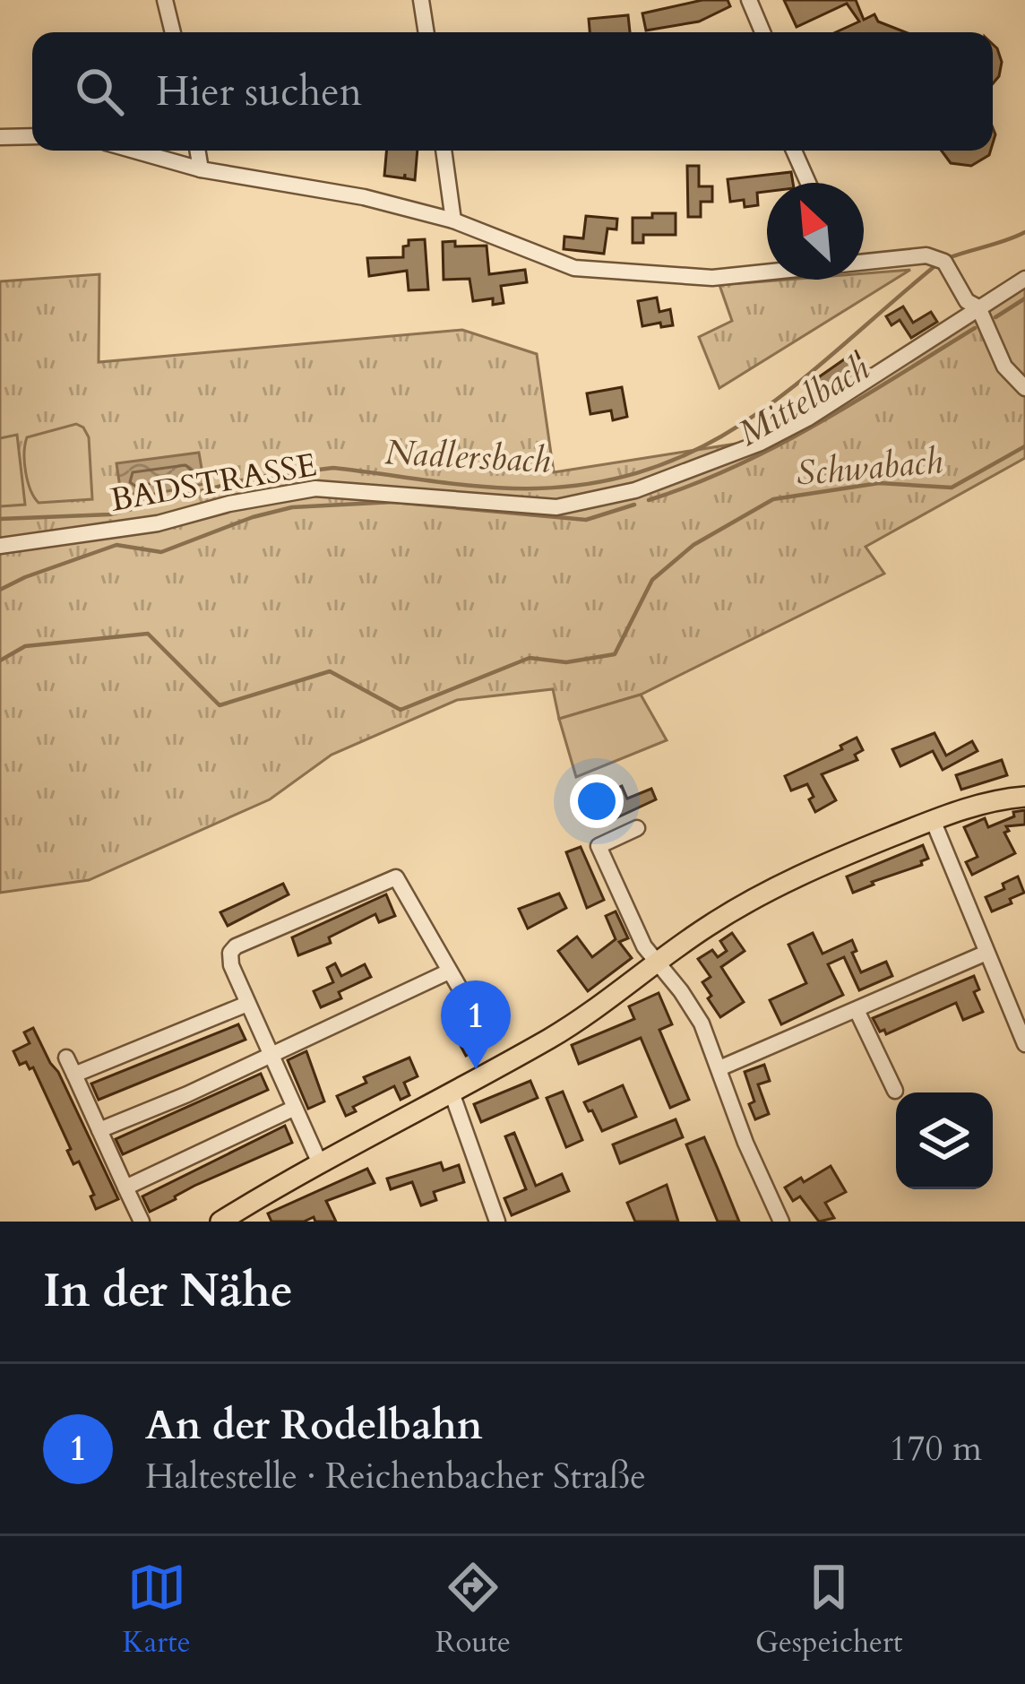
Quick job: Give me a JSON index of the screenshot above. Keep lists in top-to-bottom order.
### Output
{
  "streets": {
    "street": ["BADSTRASSE"]
  },
  "water": ["Mittelbach", "Nadlersbach", "Schwabach"],
  "north": "top left",
  "page": {
    "search": "Hier suchen",
    "pins": "1",
    "heading": "In der Nähe",
    "list": [
      {
        "mark": "1",
        "name": "An der Rodelbahn",
        "note": "Haltestelle · Reichenbacher Straße",
        "value": "170 m"
      }
    ],
    "nav": ["Karte", "Route", "Gespeichert"]
  }
}
